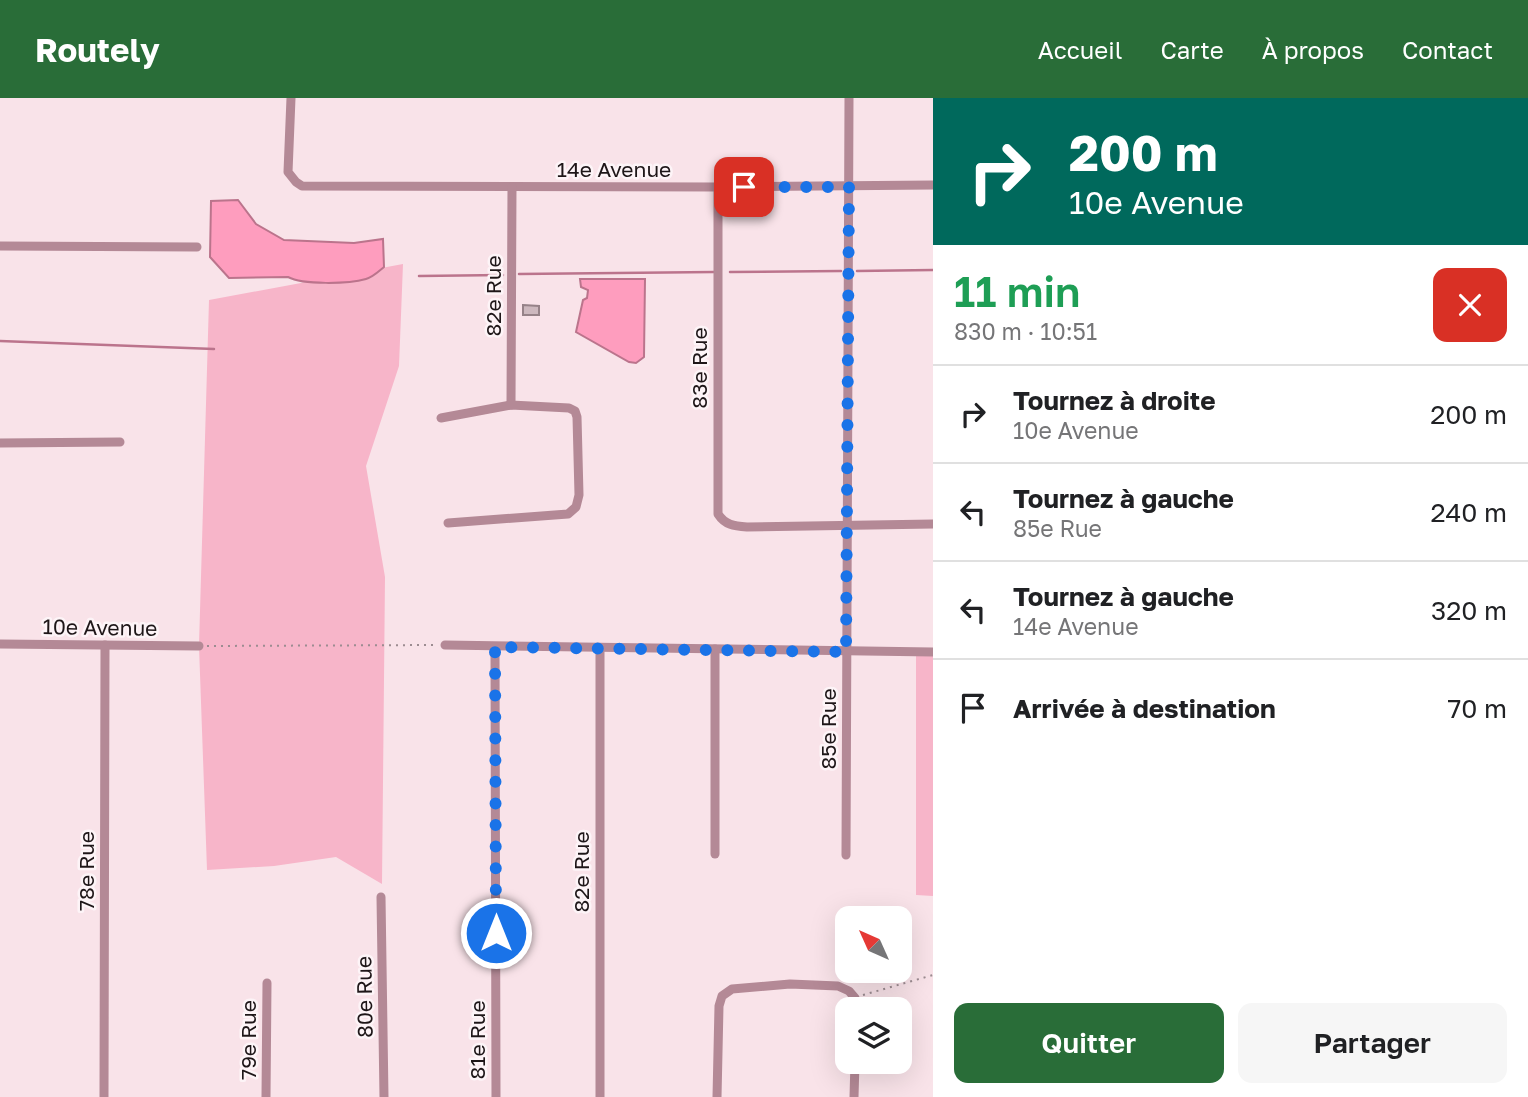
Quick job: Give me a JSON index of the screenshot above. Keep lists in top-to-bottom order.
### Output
{
  "streets": {
    "street": [
      "14e Avenue",
      "82e Rue",
      "83e Rue",
      "10e Avenue",
      "85e Rue",
      "78e Rue",
      "80e Rue",
      "79e Rue",
      "81e Rue"
    ]
  },
  "crossings": [
    ["14e Avenue", "82e Rue"],
    ["14e Avenue", "83e Rue"],
    ["14e Avenue", "85e Rue"],
    ["83e Rue", "85e Rue"],
    ["10e Avenue", "78e Rue"]
  ],
  "north": "top left",
  "page": {
    "header": "Routely",
    "nav": [
      "Accueil",
      "Carte",
      "À propos",
      "Contact"
    ],
    "turn": ["200 m", "10e Avenue"],
    "heading": ["11 min", "830 m · 10:51"],
    "list": [
      {
        "name": "Tournez à droite",
        "note": "10e Avenue",
        "value": "200 m"
      },
      {
        "name": "Tournez à gauche",
        "note": "85e Rue",
        "value": "240 m"
      },
      {
        "name": "Tournez à gauche",
        "note": "14e Avenue",
        "value": "320 m"
      },
      {
        "name": "Arrivée à destination",
        "value": "70 m"
      }
    ],
    "buttons": ["Quitter", "Partager"]
  }
}
